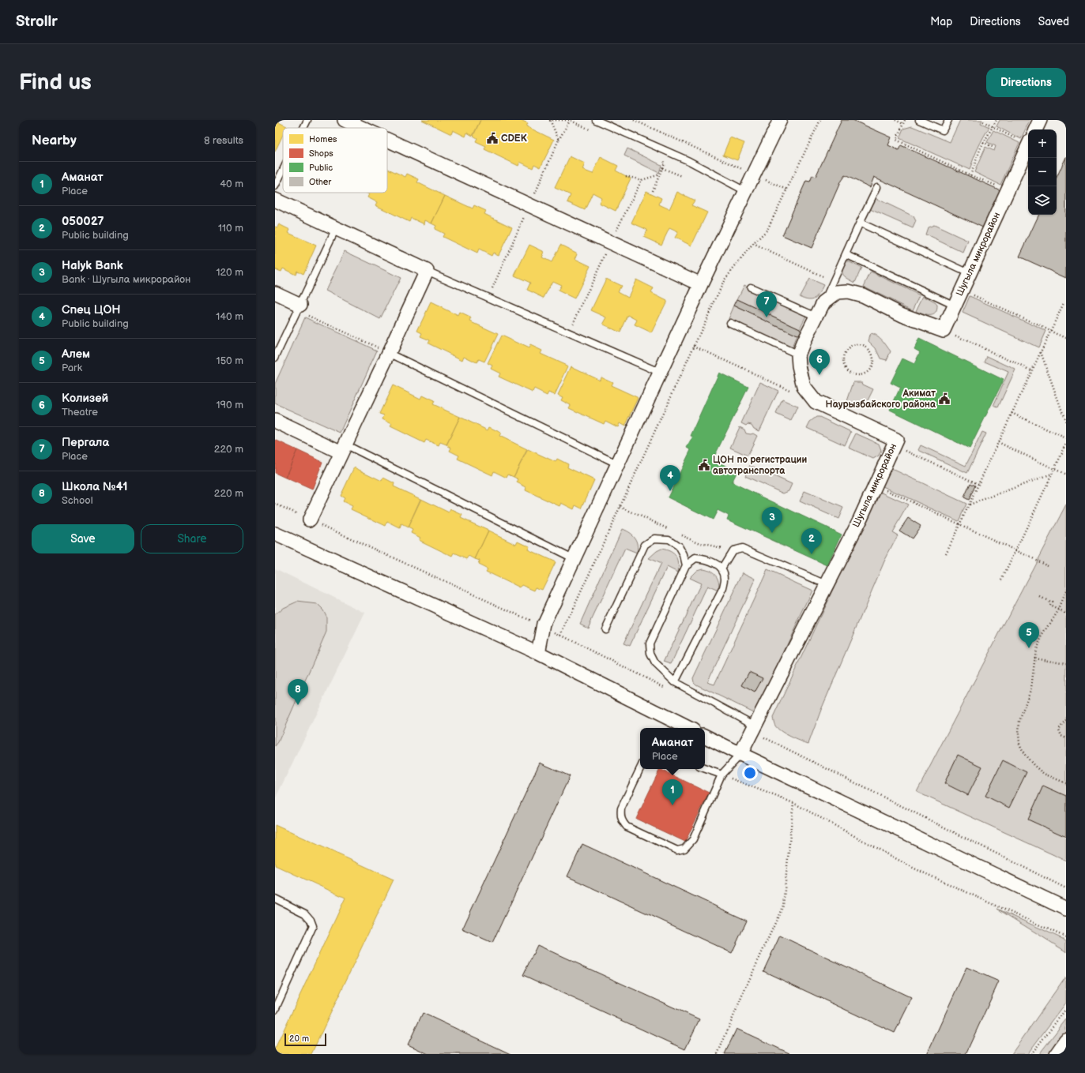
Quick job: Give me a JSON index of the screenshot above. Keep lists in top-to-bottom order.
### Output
{
  "streets": {
    "street": ["Шугыла микрорайон"]
  },
  "places": {
    "public building": ["CDEK", "Акимат Наурызбайского района", "ЦОН по регистрации автотранспорта"]
  },
  "legend": [
    "Homes",
    "Shops",
    "Public",
    "Other"
  ],
  "scale_bar": "20 m",
  "page": {
    "header": "Strollr",
    "nav": ["Map", "Directions", "Saved"],
    "buttons": [
      "Directions",
      ["Save", "Share"]
    ],
    "title": "Find us",
    "heading": ["Nearby", "8 results"],
    "map_buttons": ["+", "−"],
    "list": [
      {
        "mark": "1",
        "name": "Аманат",
        "note": "Place",
        "value": "40 m"
      },
      {
        "mark": "2",
        "name": "050027",
        "note": "Public building",
        "value": "110 m"
      },
      {
        "mark": "3",
        "name": "Halyk Bank",
        "note": "Bank · Шугыла микрорайон",
        "value": "120 m"
      },
      {
        "mark": "4",
        "name": "Спец ЦОН",
        "note": "Public building",
        "value": "140 m"
      },
      {
        "mark": "5",
        "name": "Алем",
        "note": "Park",
        "value": "150 m"
      },
      {
        "mark": "6",
        "name": "Колизей",
        "note": "Theatre",
        "value": "190 m"
      },
      {
        "mark": "7",
        "name": "Пергала",
        "note": "Place",
        "value": "220 m"
      },
      {
        "mark": "8",
        "name": "Школа №41",
        "note": "School",
        "value": "220 m"
      }
    ],
    "pins": [
      "7",
      "6",
      "4",
      "3",
      "2",
      "5",
      "8",
      "1"
    ],
    "popup": ["Аманат", "Place"],
    "scale": "20 m"
  }
}
